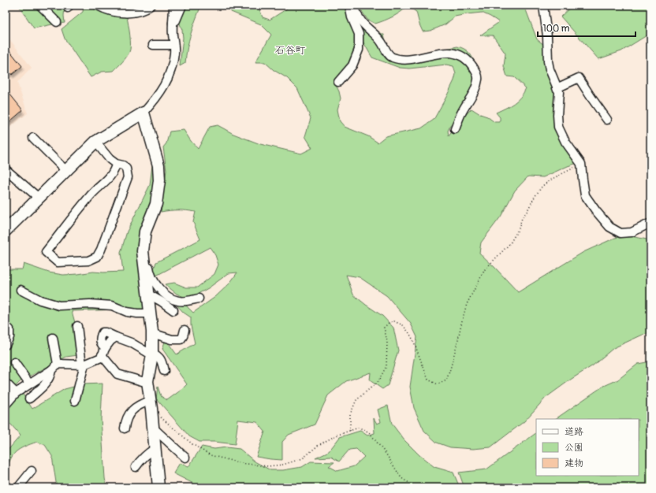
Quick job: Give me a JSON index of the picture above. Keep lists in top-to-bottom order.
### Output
{
  "districts": ["石谷町"],
  "legend": ["道路", "公園", "建物"],
  "scale_bar": "100 m"
}
